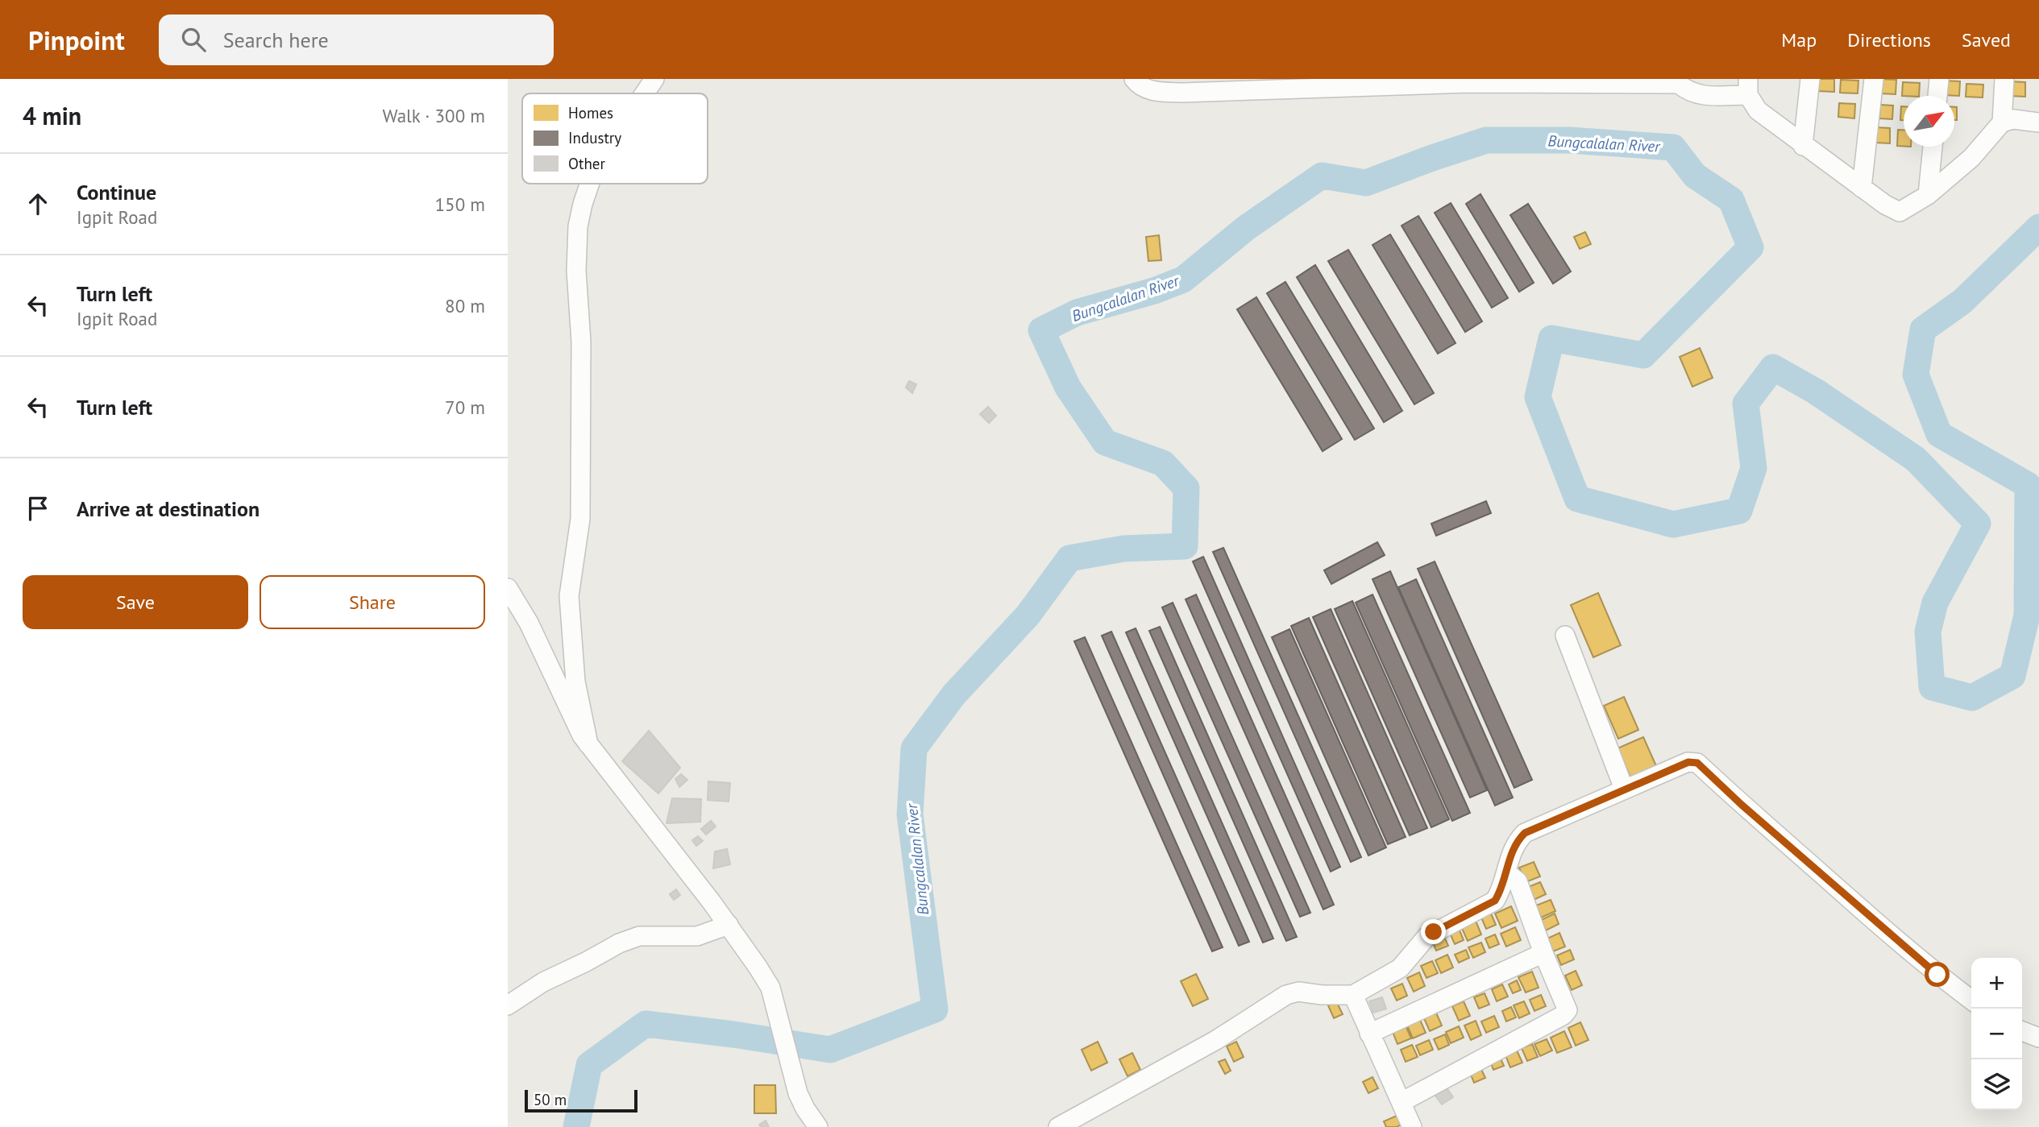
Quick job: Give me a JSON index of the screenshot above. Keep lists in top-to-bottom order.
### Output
{
  "water": ["Bungcalalan River"],
  "legend": ["Homes", "Industry", "Other"],
  "scale_bar": "50 m",
  "north": "top right",
  "page": {
    "header": "Pinpoint",
    "search": "Search here",
    "nav": ["Map", "Directions", "Saved"],
    "heading": ["4 min", "Walk · 300 m"],
    "list": [
      ["Continue", "Igpit Road", "150 m"],
      ["Turn left", "Igpit Road", "80 m"],
      ["Turn left", "70 m"],
      "Arrive at destination"
    ],
    "buttons": ["Save", "Share"],
    "map_buttons": ["+", "−"],
    "scale": "50 m"
  }
}
